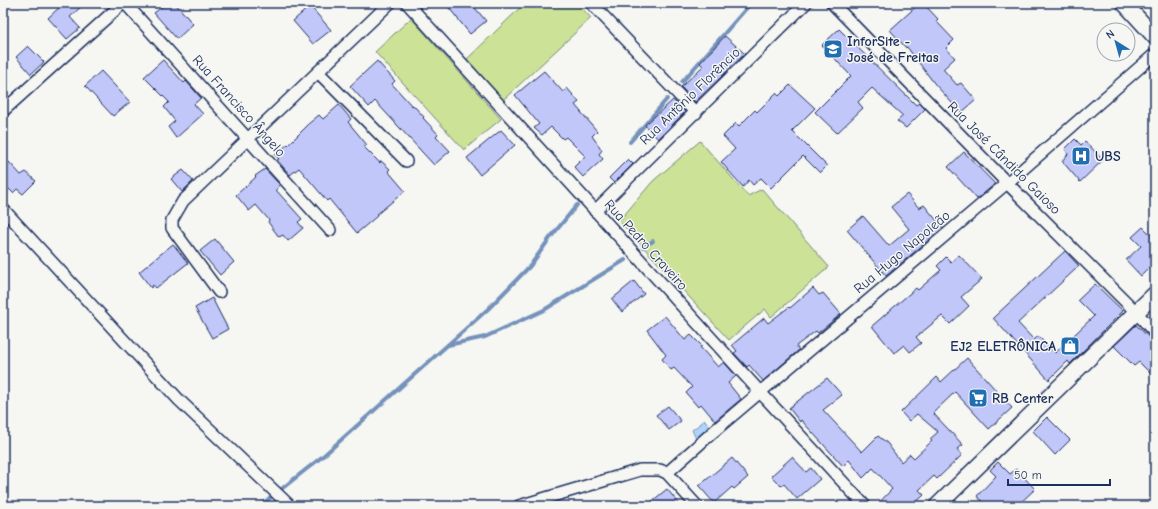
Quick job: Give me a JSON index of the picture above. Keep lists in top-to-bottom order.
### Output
{
  "streets": {
    "street": [
      "Rua Antônio Florêncio",
      "Rua Francisco Ângelo",
      "Rua José Cândido Gaioso",
      "Rua Pedro Craveiro",
      "Rua Hugo Napoleão"
    ]
  },
  "crossings": [
    ["Rua Antônio Florêncio", "Rua Pedro Craveiro"],
    ["Rua José Cândido Gaioso", "Rua Hugo Napoleão"],
    ["Rua Pedro Craveiro", "Rua Hugo Napoleão"]
  ],
  "places": {
    "school or university": ["InforSite - José de Freitas"],
    "hospital": ["UBS"],
    "shop": ["EJ2 ELETRÔNICA"],
    "supermarket": ["RB Center"]
  },
  "scale_bar": "50 m",
  "north": "top left"
}
